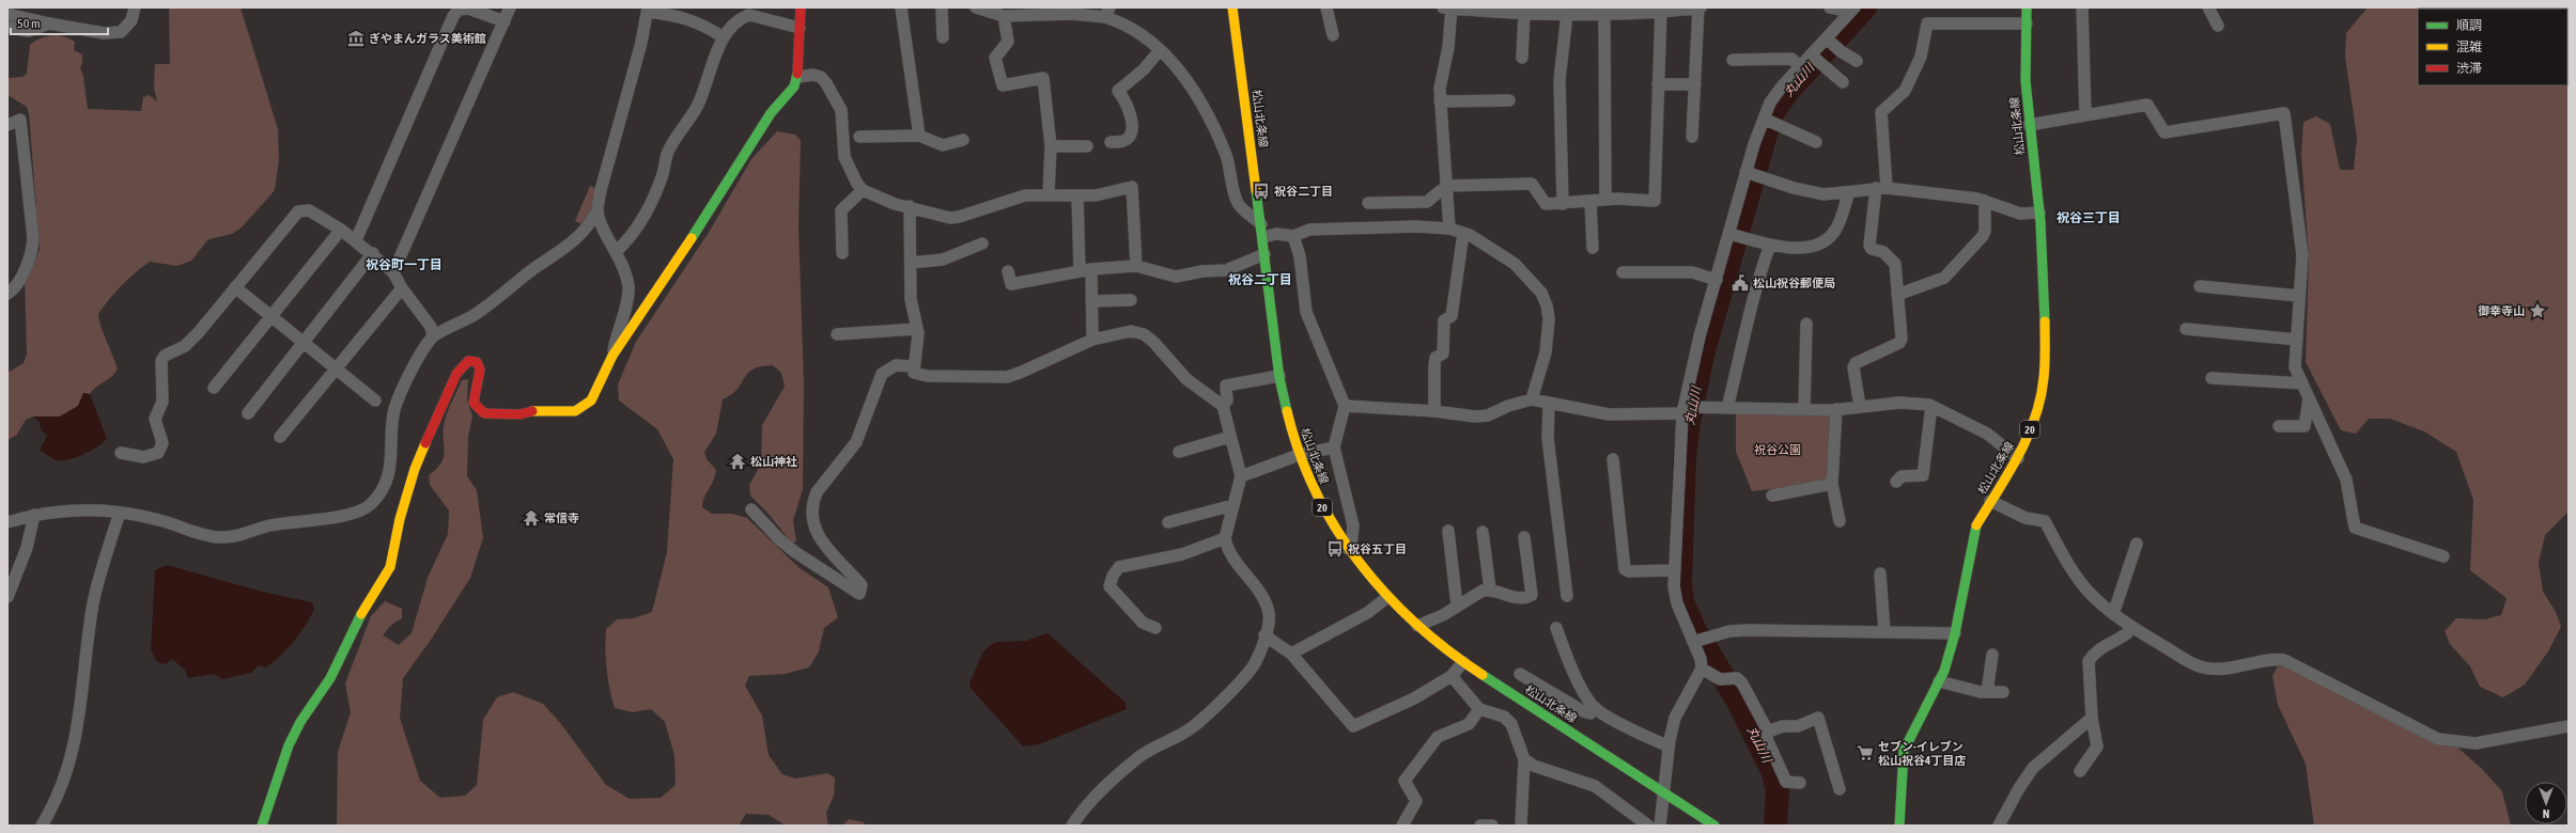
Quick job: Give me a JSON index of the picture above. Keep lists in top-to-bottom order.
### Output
{
  "streets": {
    "main road": ["松山北条線", "20"]
  },
  "districts": ["祝谷三丁目", "祝谷町一丁目", "祝谷二丁目"],
  "water": ["丸山川"],
  "parks": ["祝谷公園"],
  "places": {
    "museum": ["ぎやまんガラス美術館"],
    "bus stop": ["祝谷二丁目", "祝谷五丁目"],
    "public building": ["松山祝谷郵便局"],
    "place": ["御幸寺山"],
    "temple": ["松山神社", "常信寺"],
    "supermarket": ["セブン-イレブン 松山祝谷4丁目店"]
  },
  "legend": ["順調", "混雑", "渋滞"],
  "scale_bar": "50 m",
  "north": "bottom"
}
